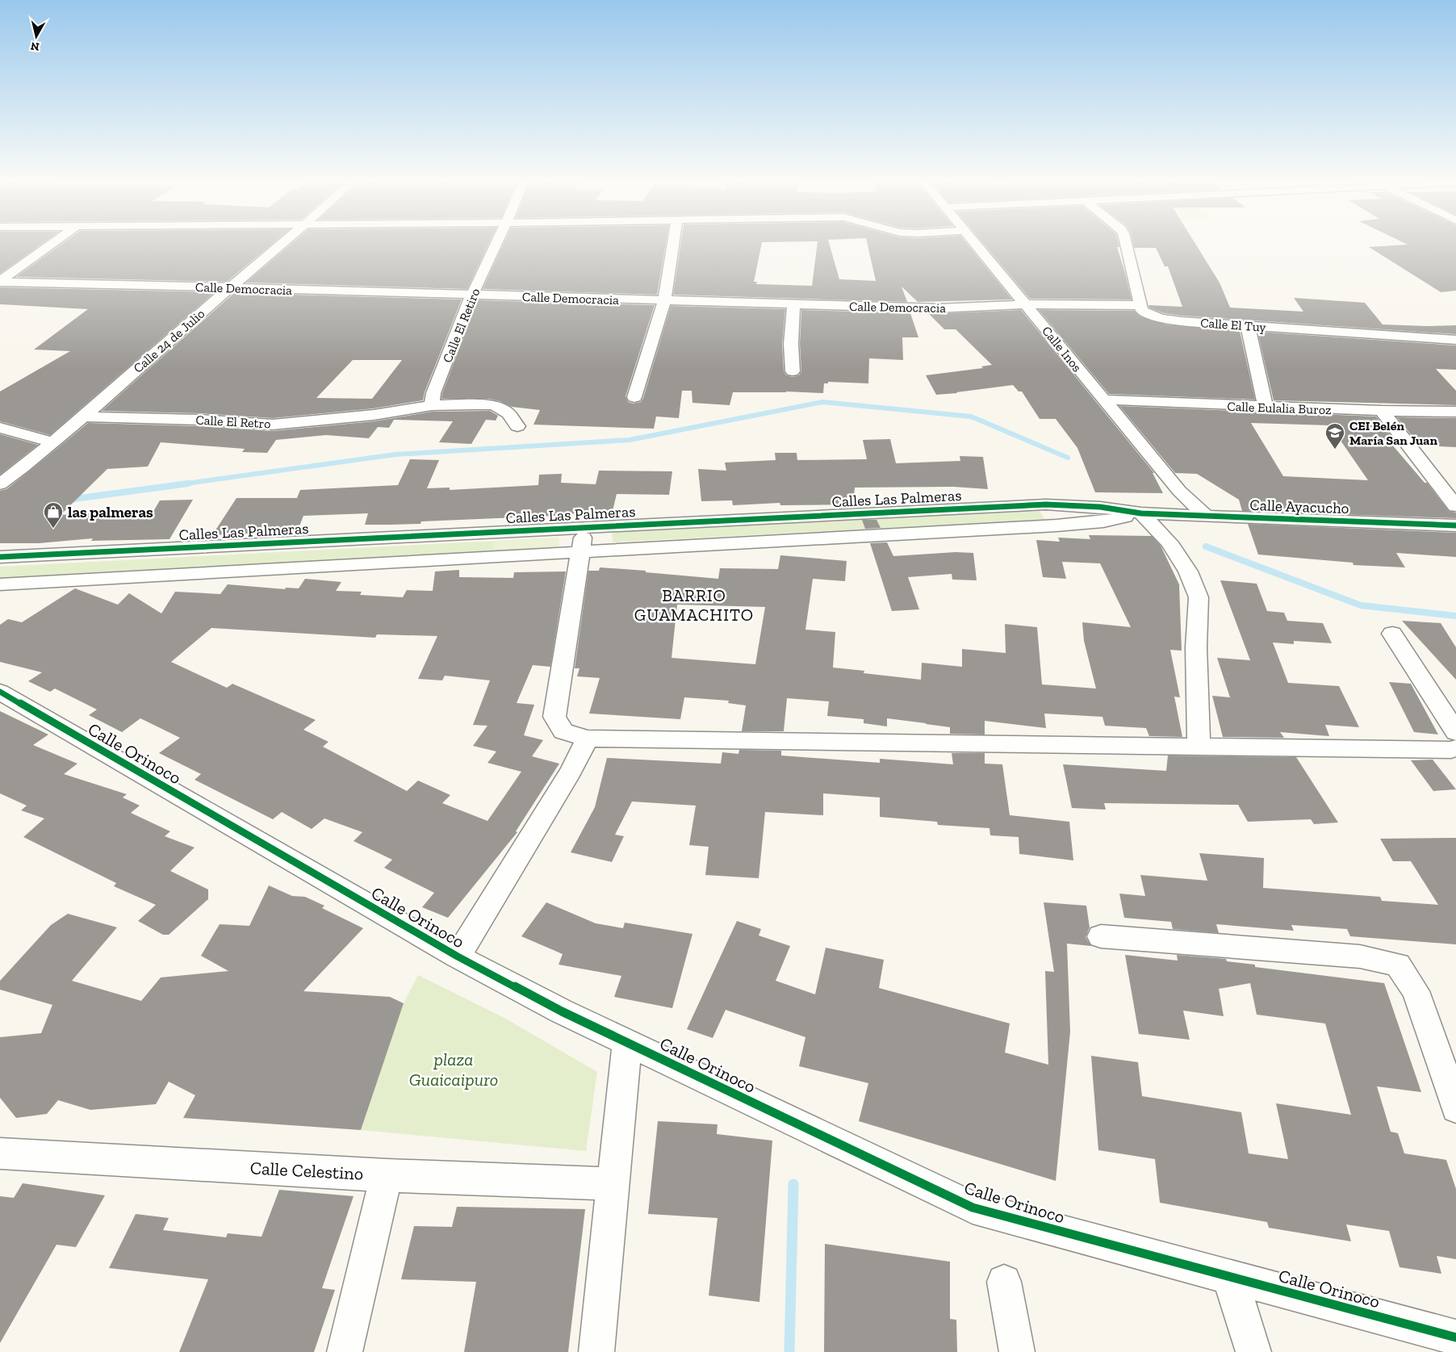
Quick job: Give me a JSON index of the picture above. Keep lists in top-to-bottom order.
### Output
{
  "streets": {
    "street": [
      "Calle Democracia",
      "Calle El Tuy",
      "Calle El Retiro",
      "Calle 24 de Julio",
      "Calle Inos",
      "Calle Eulalia Buroz",
      "Calle El Retro",
      "Calles Las Palmeras",
      "Calle Ayacucho",
      "Calle Orinoco",
      "Calle Celestino"
    ]
  },
  "crossings": [
    ["Calle Democracia", "Calle El Tuy"],
    ["Calle Democracia", "Calle El Retiro"],
    ["Calle Democracia", "Calle 24 de Julio"],
    ["Calle Democracia", "Calle Inos"],
    ["Calle El Retiro", "Calle El Retro"],
    ["Calle 24 de Julio", "Calle El Retro"],
    ["Calle Inos", "Calle Eulalia Buroz"],
    ["Calle Inos", "Calle Ayacucho"],
    ["Calles Las Palmeras", "Calle Ayacucho"]
  ],
  "districts": ["BARRIO GUAMACHITO"],
  "parks": ["plaza Guaicaipuro"],
  "places": {
    "school or university": ["CEI Belén María San Juan"],
    "shop": ["las palmeras"]
  },
  "north": "bottom"
}
